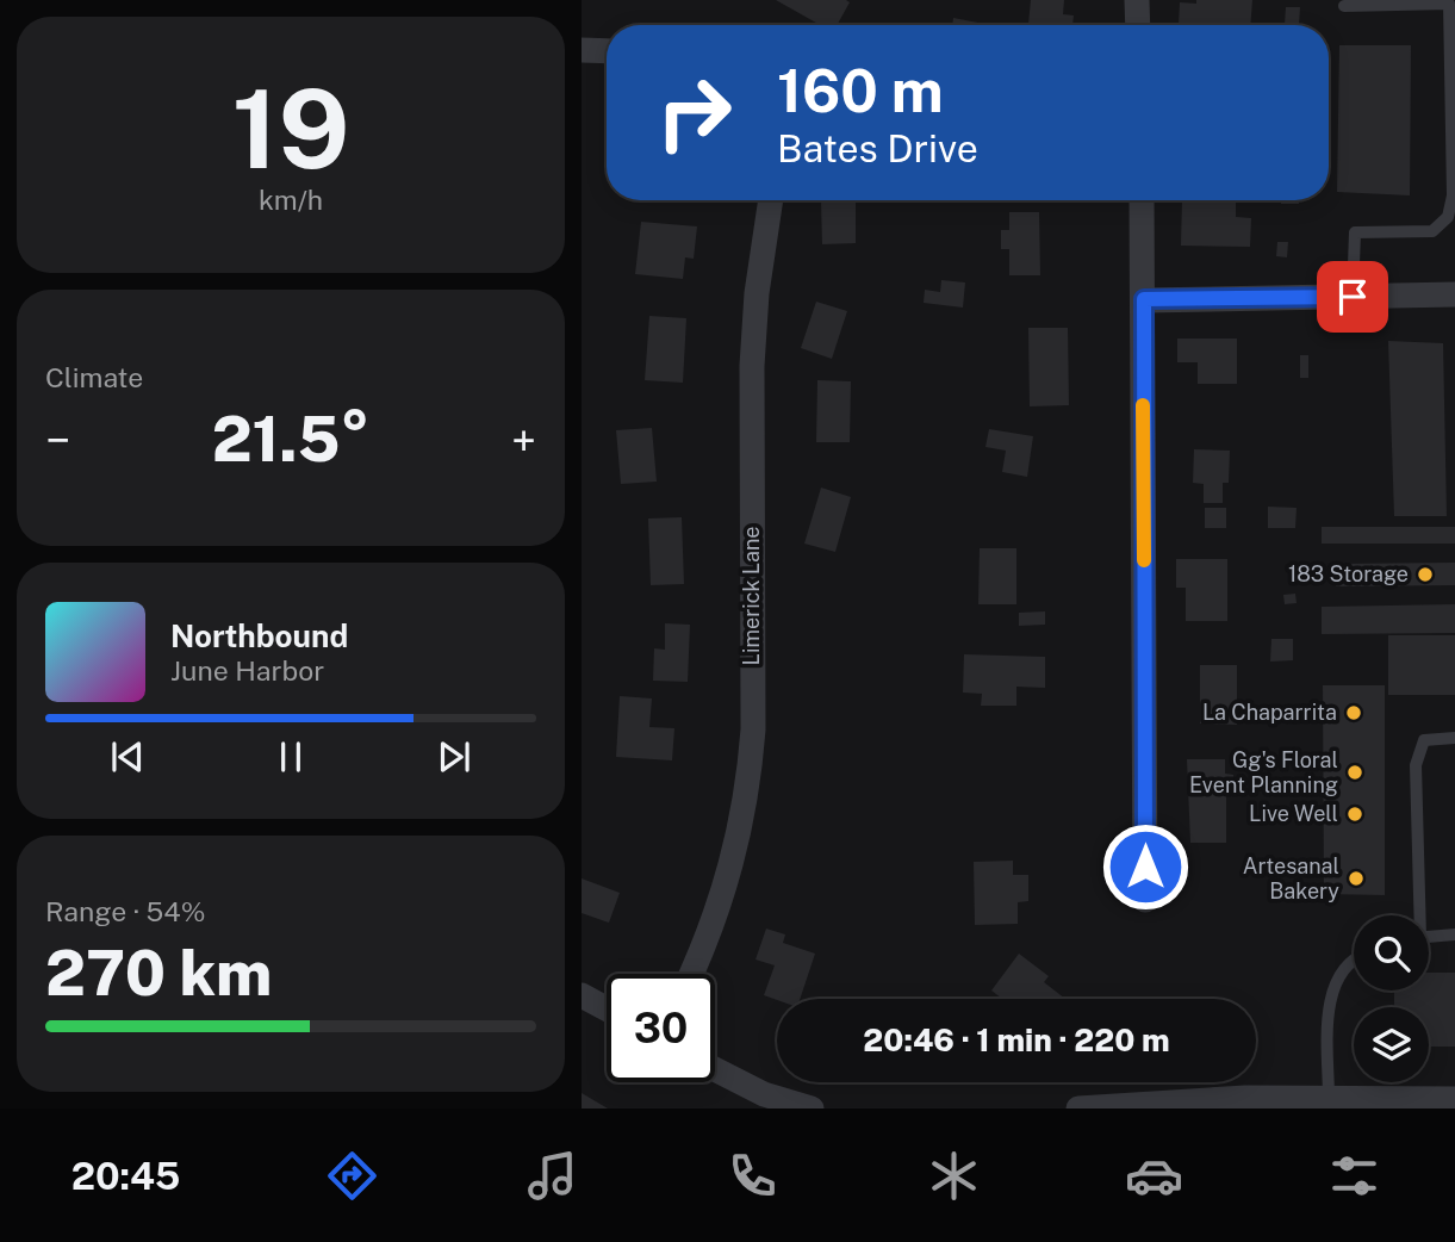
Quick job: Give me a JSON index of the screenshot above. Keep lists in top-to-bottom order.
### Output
{
  "streets": {
    "street": ["Limerick Lane"]
  },
  "places": [
    "183 Storage",
    "La Chaparrita",
    "Gg's Floral Event Planning",
    "Live Well",
    "Artesanal Bakery"
  ],
  "page": {
    "tile": [
      ["19", "km/h"],
      "Climate",
      ["Range · 54%", "270 km"]
    ],
    "turn": ["160 m", "Bates Drive"],
    "heat": ["−", "21.5°", "+"],
    "song": ["Northbound", "June Harbor"],
    "limit": "30",
    "trip": "20:46 · 1 min · 220 m",
    "tabs": "20:45"
  }
}
